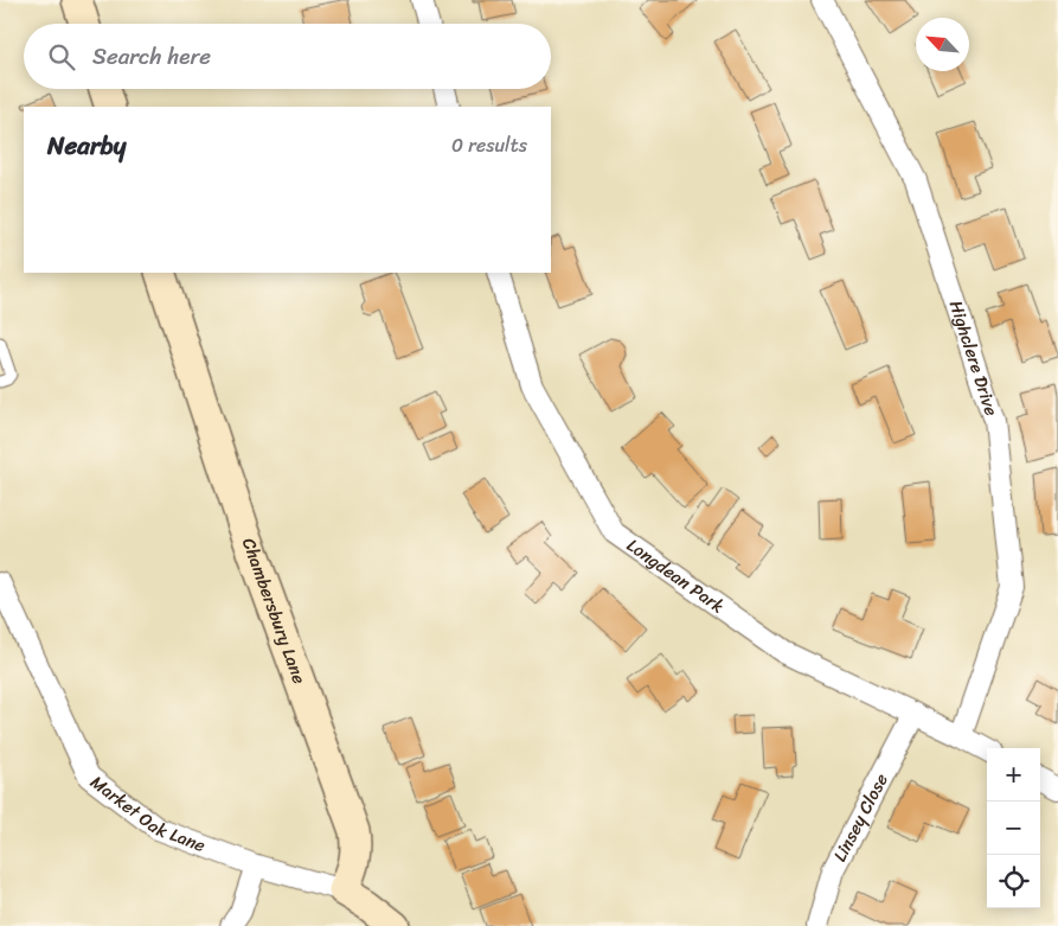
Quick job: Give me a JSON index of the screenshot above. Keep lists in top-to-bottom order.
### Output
{
  "streets": {
    "street": [
      "Highclere Drive",
      "Longdean Park",
      "Chambersbury Lane",
      "Market Oak Lane",
      "Linsey Close"
    ]
  },
  "crossings": [
    ["Highclere Drive", "Longdean Park"],
    ["Longdean Park", "Linsey Close"],
    ["Chambersbury Lane", "Market Oak Lane"]
  ],
  "north": "top left",
  "page": {
    "search": "Search here",
    "heading": ["Nearby", "0 results"],
    "map_buttons": ["+", "−"]
  }
}
